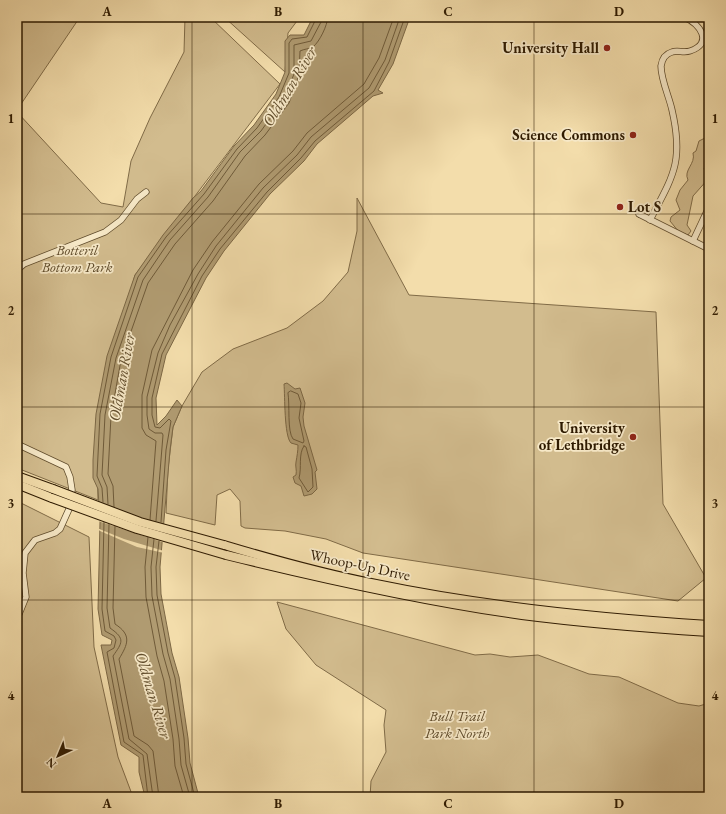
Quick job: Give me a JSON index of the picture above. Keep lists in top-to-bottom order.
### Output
{
  "streets": {
    "highway": ["Whoop-Up Drive"]
  },
  "water": ["Oldman River"],
  "parks": ["Botteril Bottom Park", "Bull Trail Park North"],
  "places": [
    "University Hall",
    "Science Commons",
    "Lot S",
    "University of Lethbridge"
  ],
  "north": "bottom left",
  "grid": {
    "columns": [
      "A",
      "B",
      "C",
      "D"
    ],
    "rows": [
      "1",
      "2",
      "3",
      "4"
    ]
  }
}
